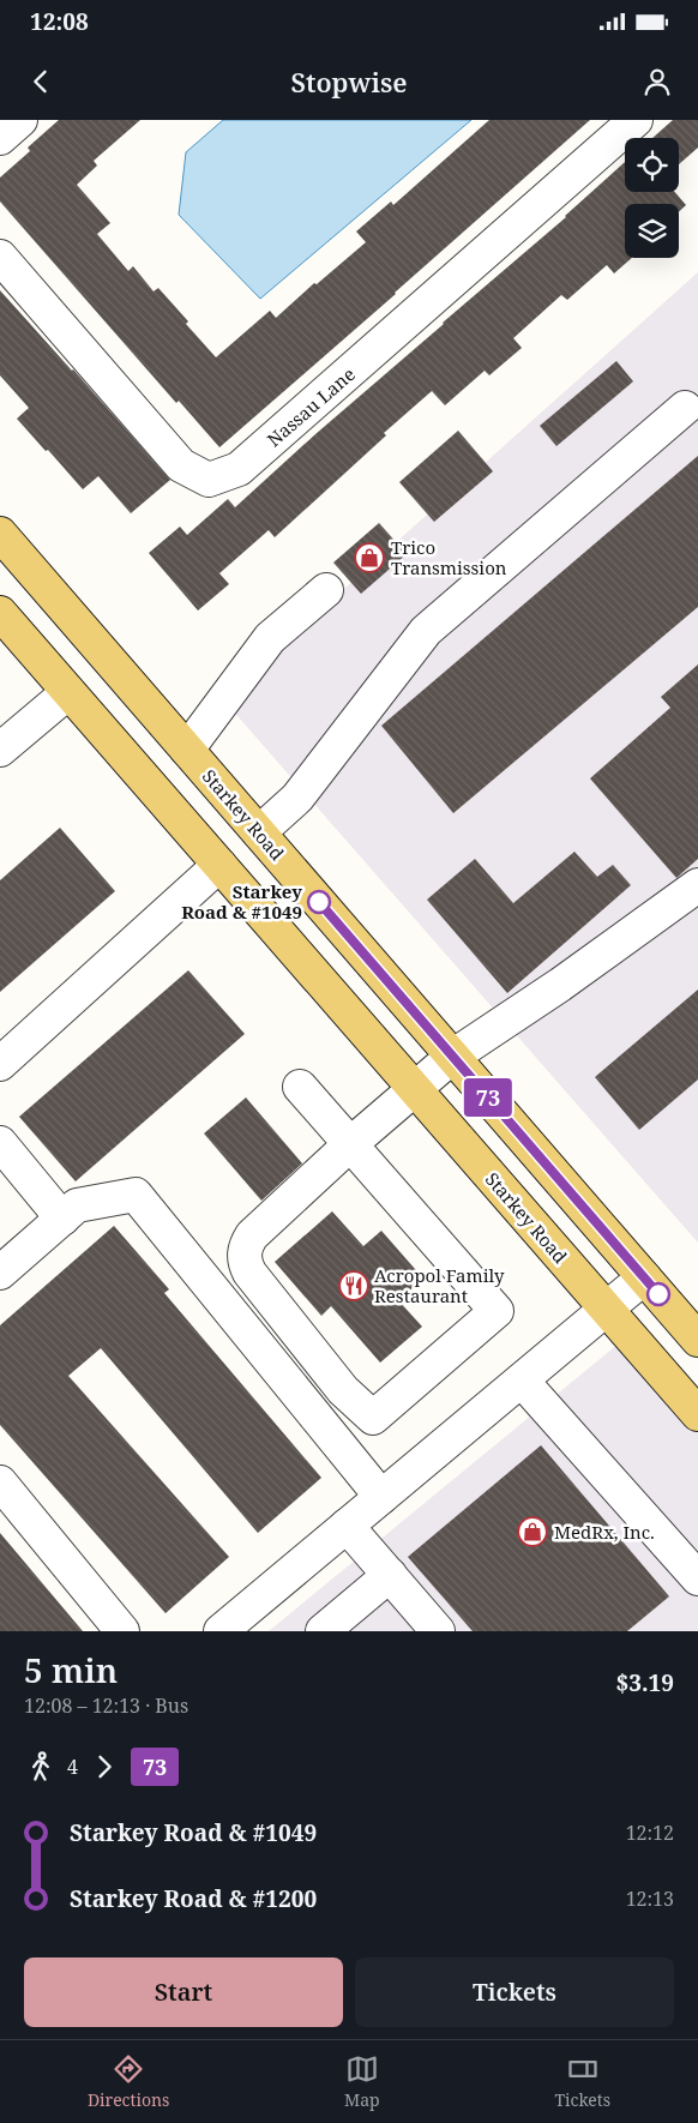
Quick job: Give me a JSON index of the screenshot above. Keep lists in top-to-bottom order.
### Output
{
  "streets": {
    "main road": ["Starkey Road"],
    "street": ["Nassau Lane"]
  },
  "places": {
    "shop": ["Trico Transmission", "MedRx, Inc."],
    "other": ["Starkey Road & #1049"],
    "restaurant": ["Acropol Family Restaurant"]
  },
  "lines": ["bus line 73"],
  "page": {
    "status": "12:08",
    "header": "Stopwise",
    "on_map": "73",
    "heading": ["5 min", "12:08 – 12:13 · Bus", "$3.19"],
    "legs": ["4", "73"],
    "list": [
      {
        "name": "Starkey Road & #1049",
        "value": "12:12"
      },
      {
        "name": "Starkey Road & #1200",
        "value": "12:13"
      }
    ],
    "buttons": ["Start", "Tickets"],
    "tabs": ["Directions", "Map", "Tickets"]
  }
}
